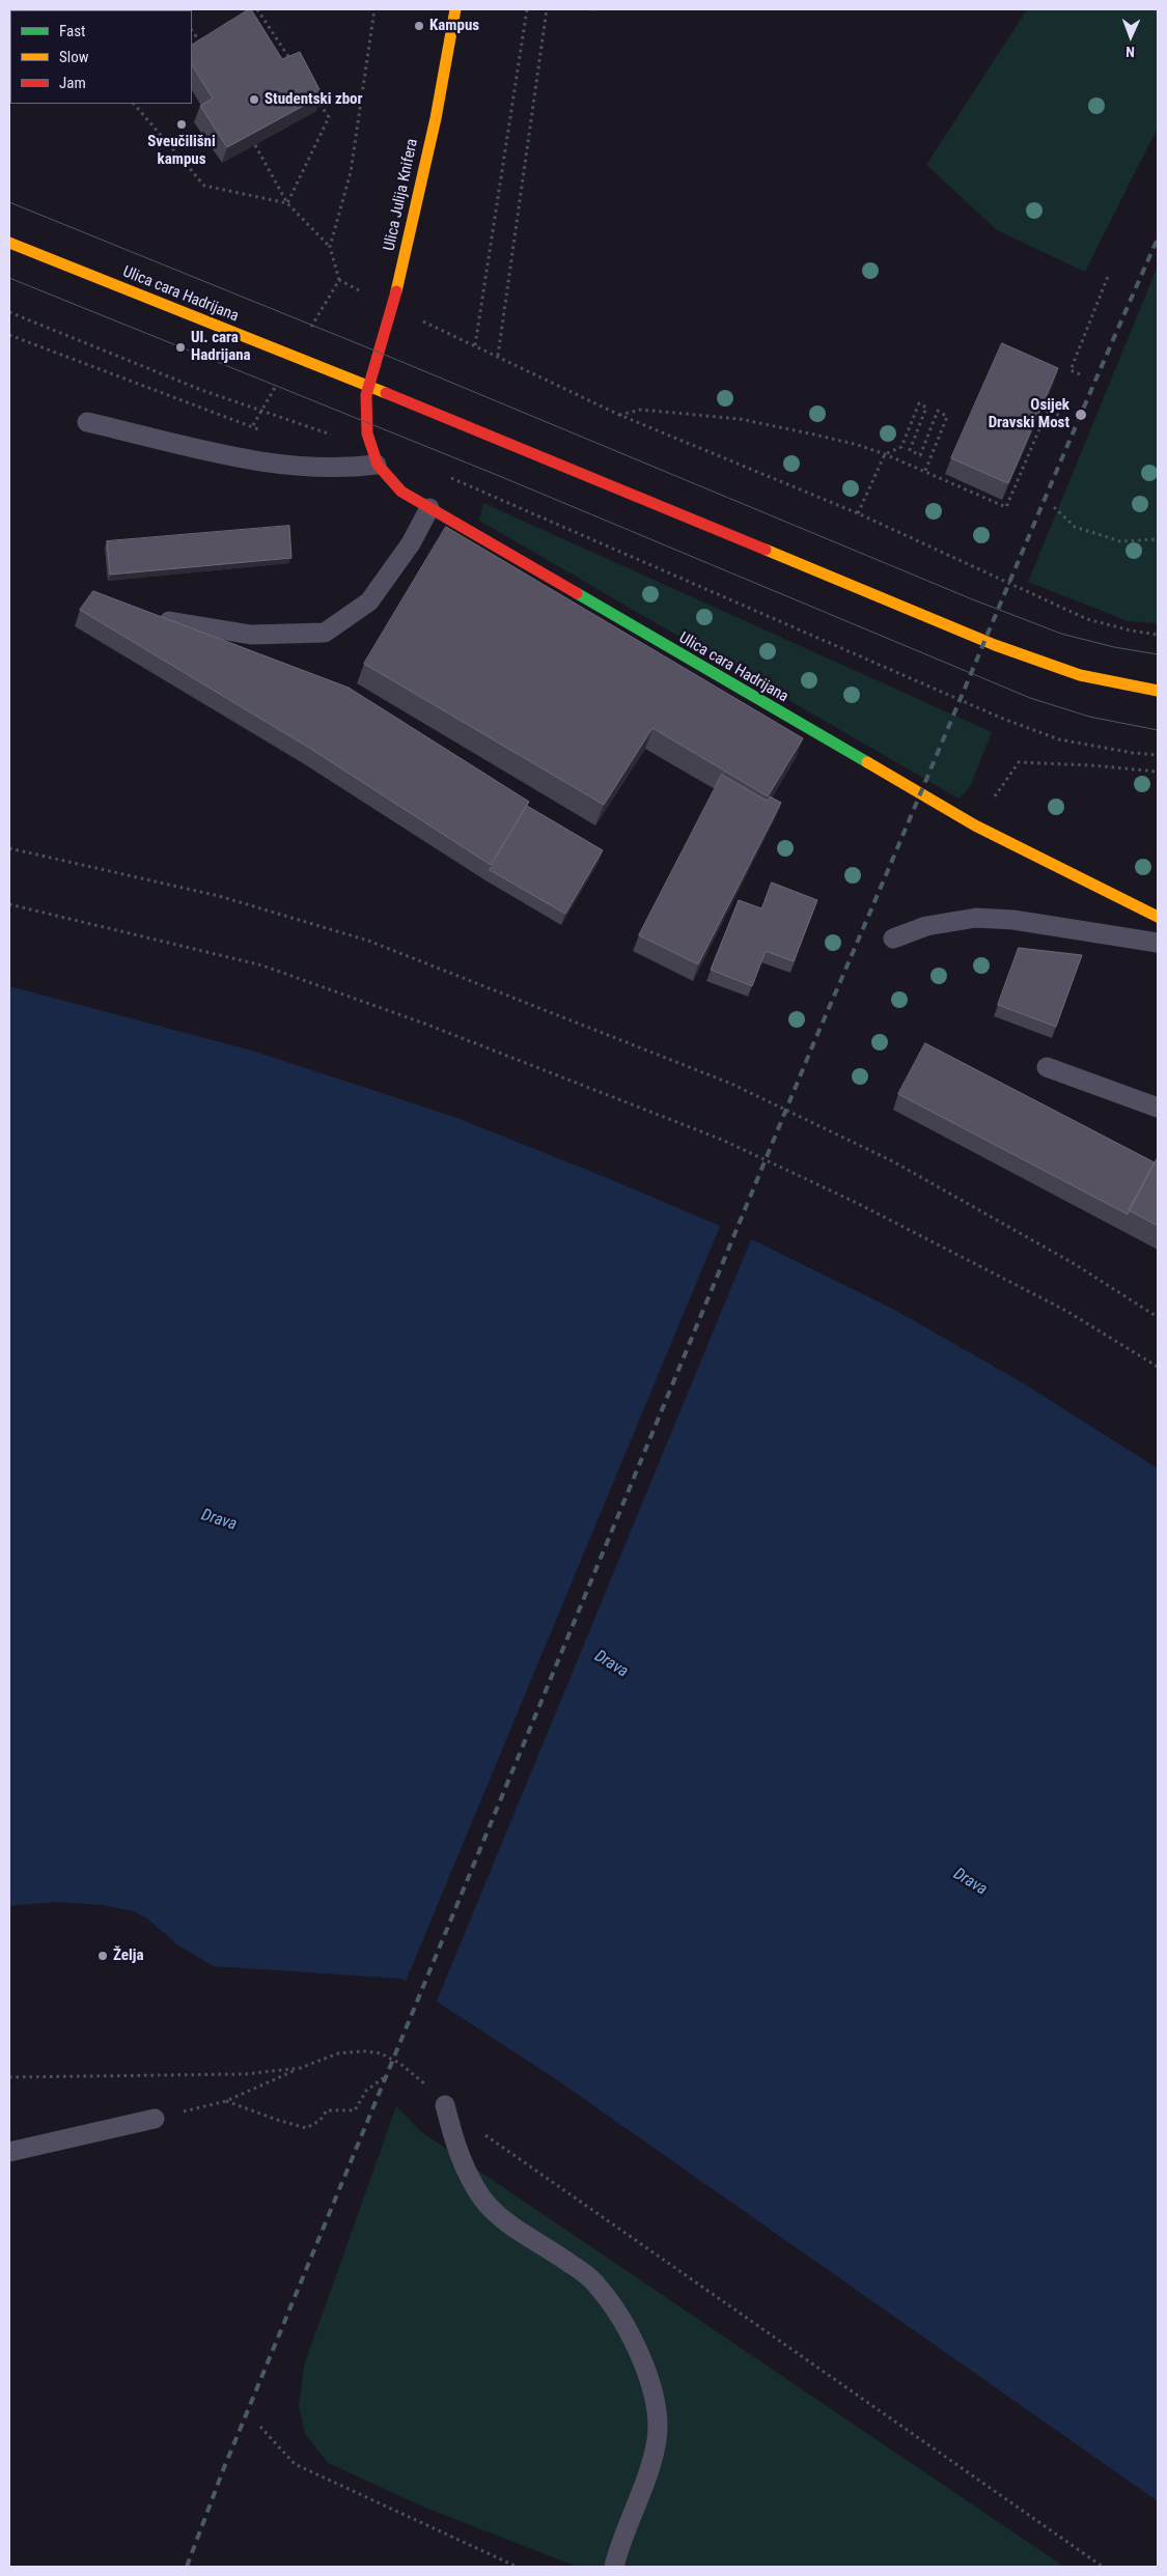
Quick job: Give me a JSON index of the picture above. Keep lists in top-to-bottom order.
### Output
{
  "streets": {
    "street": ["Ulica Julija Knifera", "Ulica cara Hadrijana"]
  },
  "crossings": [
    ["Ulica Julija Knifera", "Ulica cara Hadrijana"]
  ],
  "water": ["Drava"],
  "places": [
    "Kampus",
    "Studentski zbor",
    "Sveučilišni kampus",
    "Ul. cara Hadrijana",
    "Osijek Dravski Most",
    "Želja"
  ],
  "legend": ["Fast", "Slow", "Jam"],
  "north": "bottom"
}
